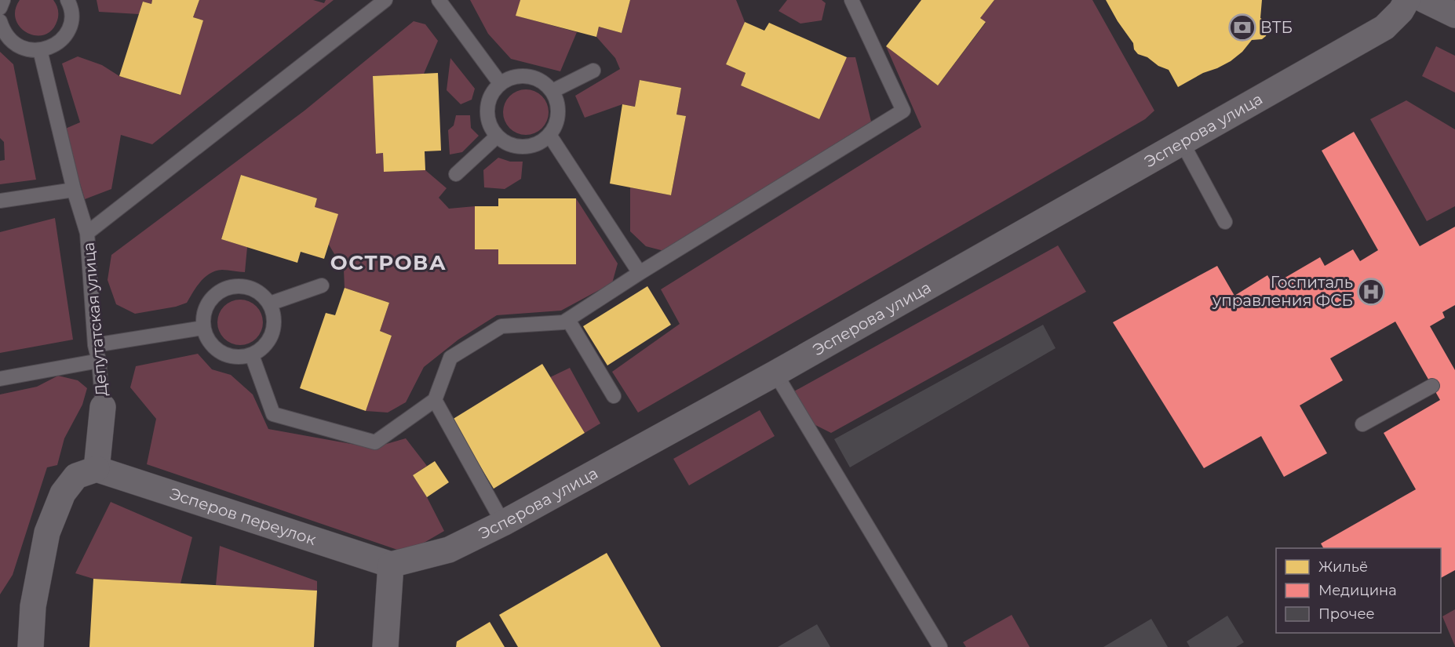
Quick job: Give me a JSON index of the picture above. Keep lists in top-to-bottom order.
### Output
{
  "streets": {
    "street": ["Эсперова улица", "Депутатская улица", "Эсперов переулок"]
  },
  "crossings": [
    ["Эсперова улица", "Эсперов переулок"],
    ["Депутатская улица", "Эсперов переулок"]
  ],
  "districts": ["ОСТРОВА"],
  "places": {
    "bank": ["ВТБ"],
    "hospital": ["Госпиталь управления ФСБ"]
  },
  "legend": ["Жильё", "Медицина", "Прочее"]
}
